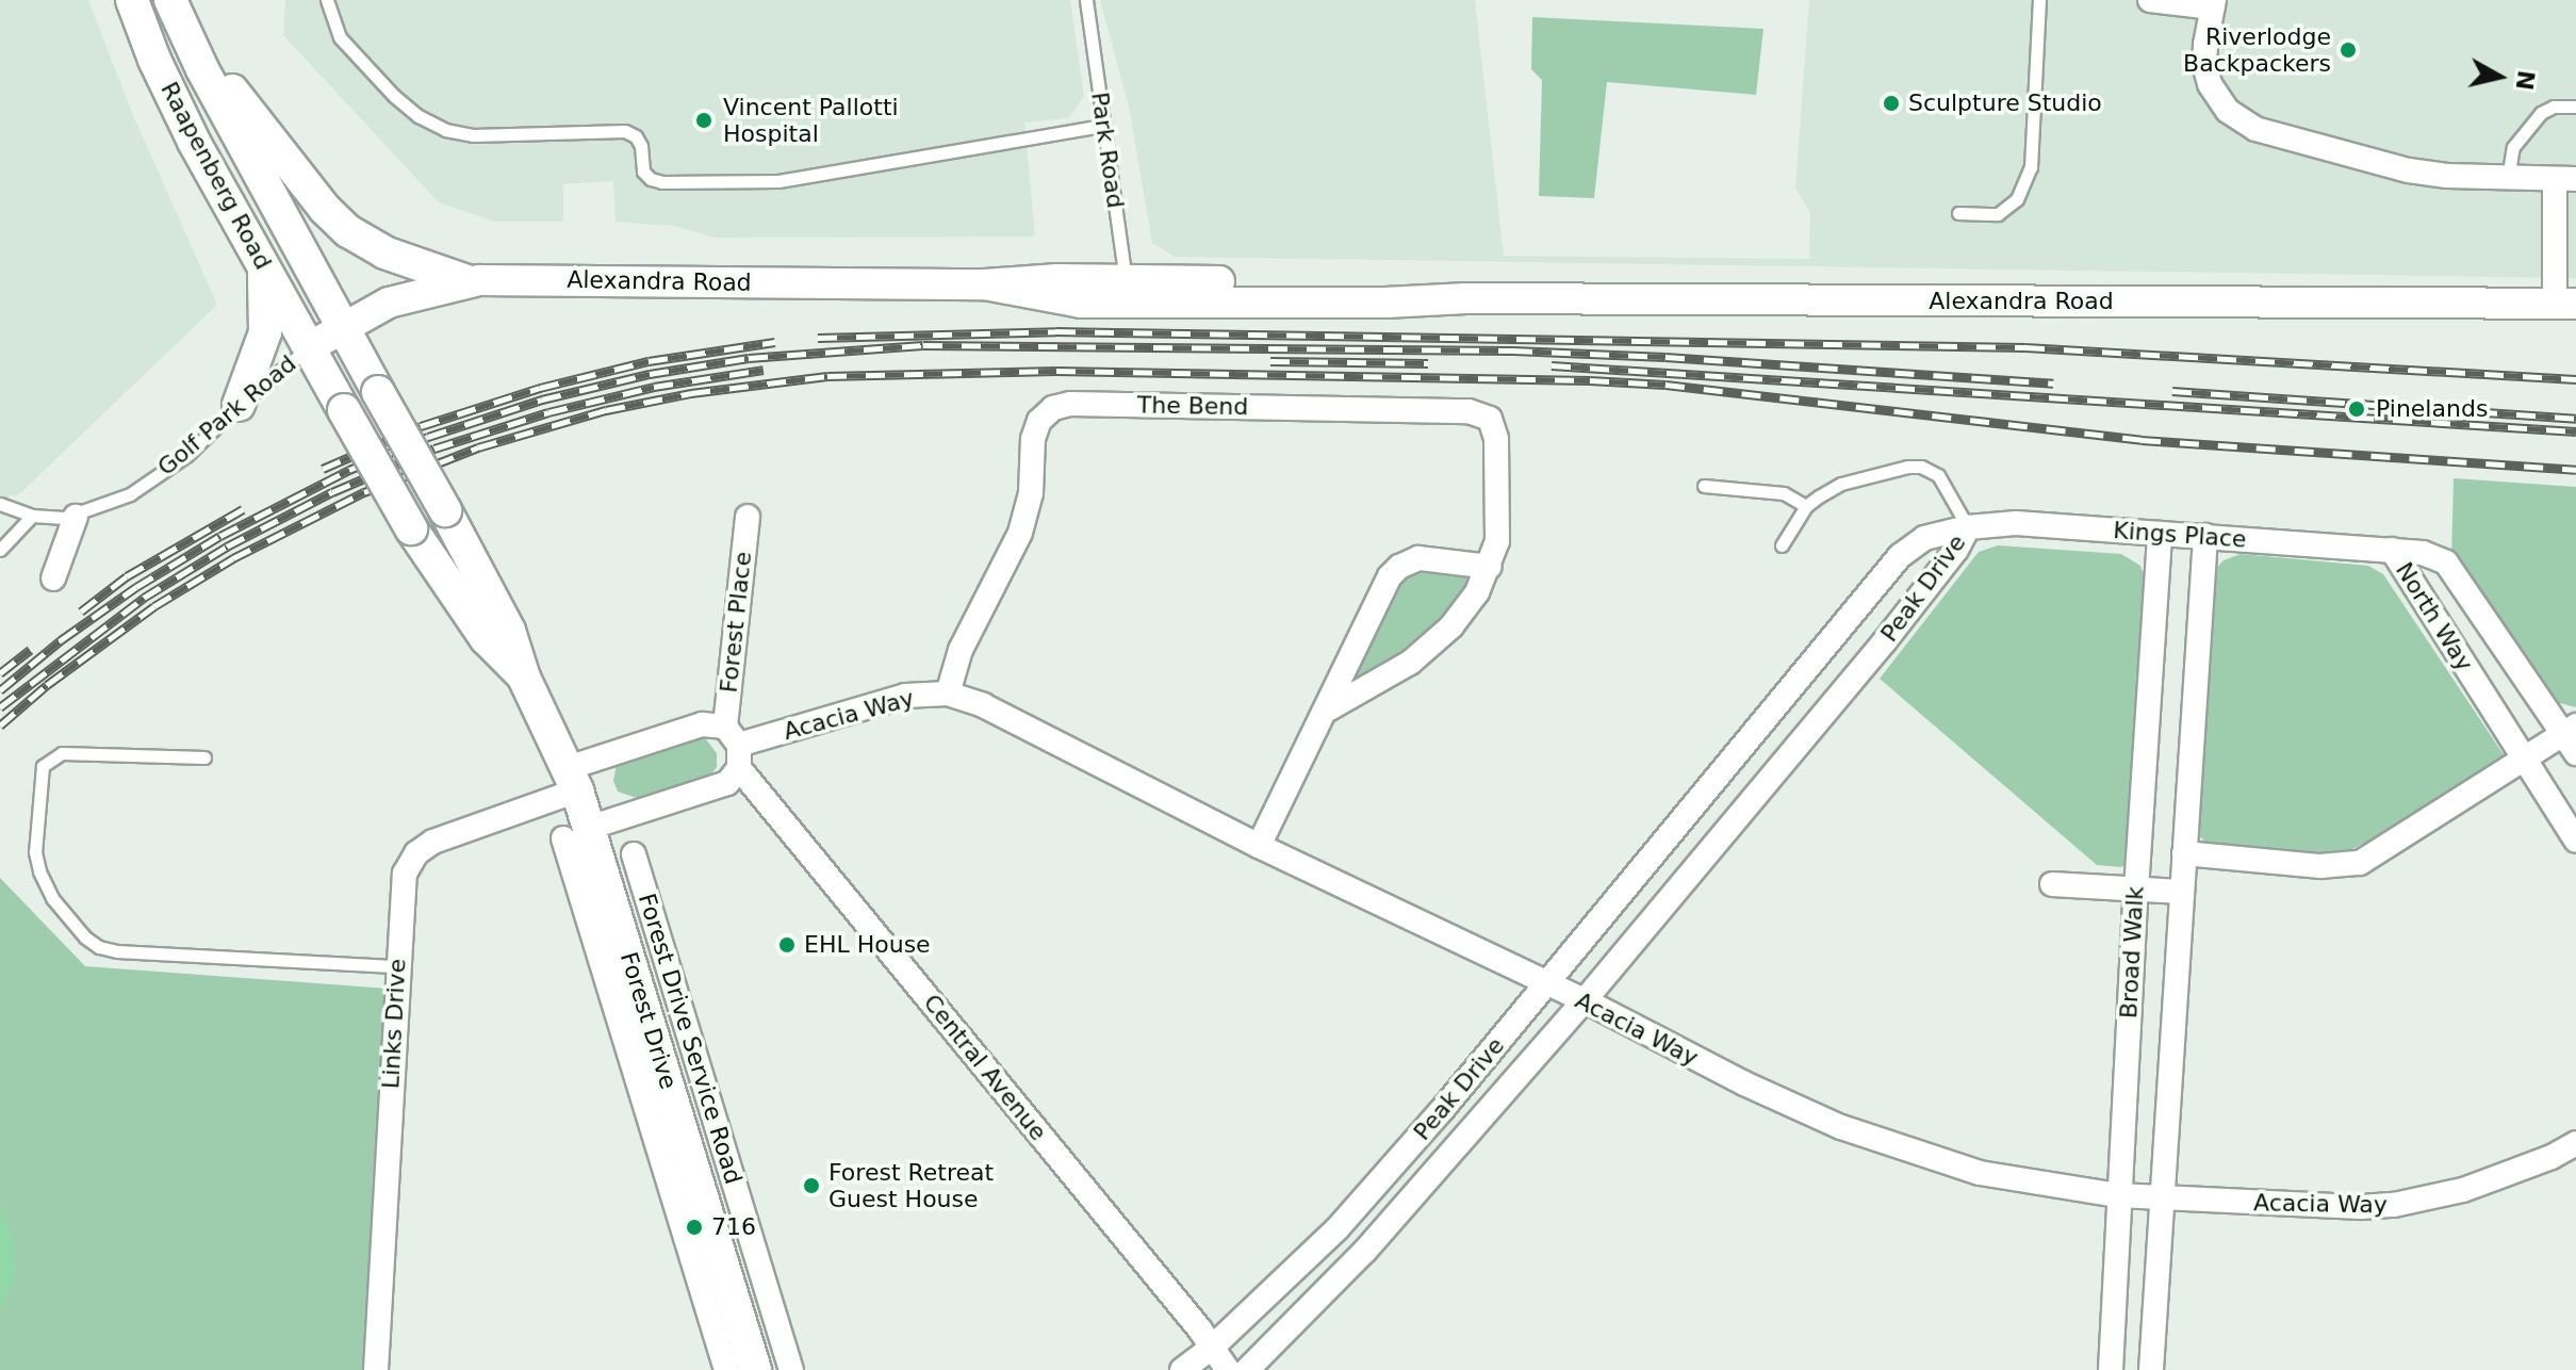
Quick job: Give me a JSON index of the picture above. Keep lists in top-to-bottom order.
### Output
{
  "streets": {
    "main road": ["Raapenberg Road", "Forest Drive"],
    "street": [
      "Alexandra Road",
      "The Bend",
      "Kings Place",
      "Peak Drive",
      "North Way",
      "Forest Place",
      "Acacia Way",
      "Broad Walk",
      "Links Drive",
      "Forest Drive Service Road",
      "Central Avenue"
    ],
    "lane": ["Park Road", "Golf Park Road"]
  },
  "crossings": [
    ["Park Road", "Alexandra Road"],
    ["Raapenberg Road", "Alexandra Road"],
    ["Raapenberg Road", "Golf Park Road"],
    ["Raapenberg Road", "Forest Drive"],
    ["Alexandra Road", "Golf Park Road"],
    ["Alexandra Road", "Forest Drive"],
    ["The Bend", "Acacia Way"],
    ["Golf Park Road", "Forest Drive"],
    ["Kings Place", "Peak Drive"],
    ["Kings Place", "North Way"],
    ["Kings Place", "Broad Walk"],
    ["Peak Drive", "Acacia Way"],
    ["Peak Drive", "Central Avenue"],
    ["Forest Place", "Acacia Way"],
    ["Forest Place", "Forest Drive"],
    ["Forest Place", "Links Drive"],
    ["Forest Place", "Central Avenue"],
    ["Acacia Way", "Broad Walk"],
    ["Acacia Way", "Central Avenue"],
    ["Forest Drive", "Links Drive"]
  ],
  "places": [
    "Riverlodge Backpackers",
    "Sculpture Studio",
    "Vincent Pallotti Hospital",
    "Pinelands",
    "EHL House",
    "Forest Retreat Guest House",
    "716"
  ],
  "north": "right"
}
